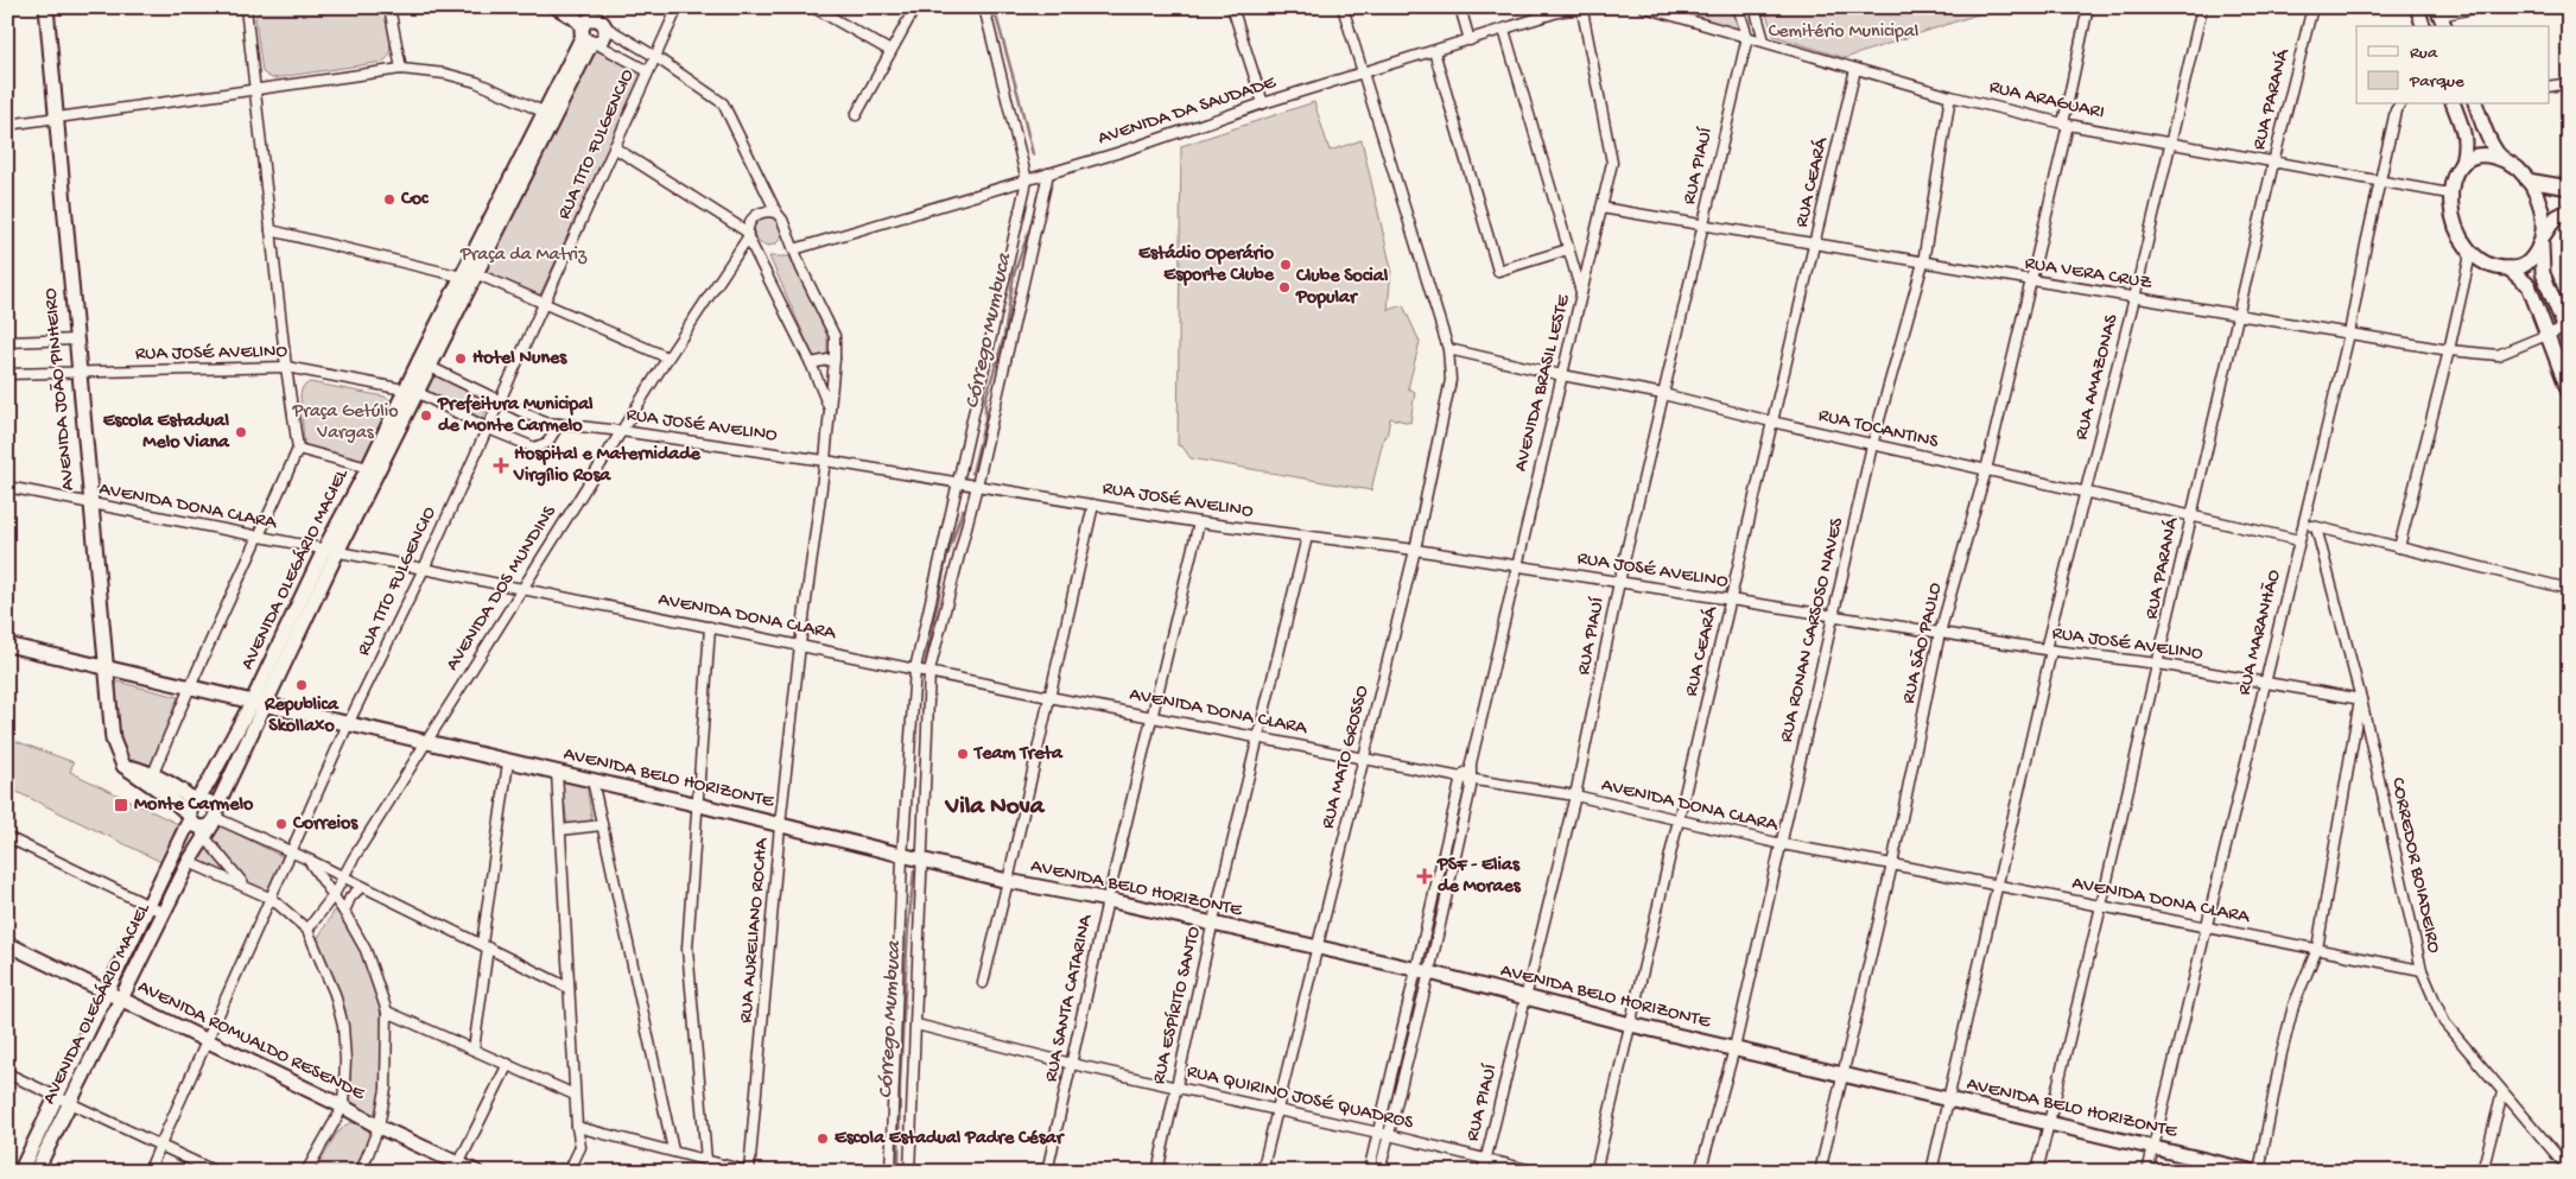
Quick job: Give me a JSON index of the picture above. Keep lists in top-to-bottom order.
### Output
{
  "streets": {
    "street": [
      "RUA PARANÁ",
      "RUA ARAGUARI",
      "AVENIDA DA SAUDADE",
      "RUA TITO FULGENCIO",
      "RUA PIAUÍ",
      "RUA CEARÁ",
      "RUA VERA CRUZ",
      "RUA JOSÉ AVELINO",
      "RUA AMAZONAS",
      "AVENIDA BRASIL LESTE",
      "AVENIDA JOÃO PINHEIRO",
      "RUA TOCANTINS",
      "AVENIDA DONA CLARA",
      "AVENIDA OLEGÁRIO MACIEL",
      "AVENIDA DOS MUNDINS",
      "RUA RONAN CARSOSO NAVES",
      "RUA MARANHÃO",
      "RUA SÃO PAULO",
      "RUA MATO GROSSO",
      "AVENIDA BELO HORIZONTE",
      "CORREDOR BOIADEIRO",
      "RUA AURELIANO ROCHA",
      "RUA SANTA CATARINA",
      "RUA ESPÍRITO SANTO",
      "AVENIDA ROMUALDO RESENDE",
      "RUA QUIRINO JOSÉ QUADROS"
    ]
  },
  "crossings": [
    ["RUA PARANÁ", "RUA ARAGUARI"],
    ["RUA PARANÁ", "RUA VERA CRUZ"],
    ["RUA PARANÁ", "RUA JOSÉ AVELINO"],
    ["RUA PARANÁ", "RUA TOCANTINS"],
    ["RUA PARANÁ", "AVENIDA DONA CLARA"],
    ["RUA PARANÁ", "AVENIDA BELO HORIZONTE"],
    ["RUA ARAGUARI", "RUA PIAUÍ"],
    ["RUA ARAGUARI", "RUA CEARÁ"],
    ["RUA ARAGUARI", "RUA AMAZONAS"],
    ["RUA ARAGUARI", "RUA RONAN CARSOSO NAVES"],
    ["RUA ARAGUARI", "RUA MARANHÃO"],
    ["RUA ARAGUARI", "RUA SÃO PAULO"],
    ["AVENIDA DA SAUDADE", "AVENIDA BRASIL LESTE"],
    ["AVENIDA DA SAUDADE", "RUA MATO GROSSO"],
    ["AVENIDA DA SAUDADE", "RUA AURELIANO ROCHA"],
    ["RUA TITO FULGENCIO", "RUA JOSÉ AVELINO"],
    ["RUA TITO FULGENCIO", "AVENIDA DONA CLARA"],
    ["RUA TITO FULGENCIO", "AVENIDA BELO HORIZONTE"],
    ["RUA TITO FULGENCIO", "RUA AURELIANO ROCHA"],
    ["RUA TITO FULGENCIO", "AVENIDA ROMUALDO RESENDE"],
    ["RUA PIAUÍ", "RUA VERA CRUZ"],
    ["RUA PIAUÍ", "RUA JOSÉ AVELINO"],
    ["RUA PIAUÍ", "RUA TOCANTINS"],
    ["RUA PIAUÍ", "AVENIDA DONA CLARA"],
    ["RUA PIAUÍ", "AVENIDA BELO HORIZONTE"],
    ["RUA PIAUÍ", "RUA QUIRINO JOSÉ QUADROS"],
    ["RUA CEARÁ", "RUA VERA CRUZ"],
    ["RUA CEARÁ", "RUA JOSÉ AVELINO"],
    ["RUA CEARÁ", "RUA TOCANTINS"],
    ["RUA CEARÁ", "AVENIDA DONA CLARA"],
    ["RUA CEARÁ", "AVENIDA BELO HORIZONTE"],
    ["RUA VERA CRUZ", "RUA AMAZONAS"],
    ["RUA VERA CRUZ", "AVENIDA BRASIL LESTE"],
    ["RUA VERA CRUZ", "RUA RONAN CARSOSO NAVES"],
    ["RUA VERA CRUZ", "RUA MARANHÃO"],
    ["RUA VERA CRUZ", "RUA SÃO PAULO"],
    ["RUA JOSÉ AVELINO", "RUA AMAZONAS"],
    ["RUA JOSÉ AVELINO", "AVENIDA BRASIL LESTE"],
    ["RUA JOSÉ AVELINO", "AVENIDA JOÃO PINHEIRO"],
    ["RUA JOSÉ AVELINO", "AVENIDA OLEGÁRIO MACIEL"],
    ["RUA JOSÉ AVELINO", "AVENIDA DOS MUNDINS"],
    ["RUA JOSÉ AVELINO", "RUA RONAN CARSOSO NAVES"],
    ["RUA JOSÉ AVELINO", "RUA MARANHÃO"],
    ["RUA JOSÉ AVELINO", "RUA SÃO PAULO"],
    ["RUA JOSÉ AVELINO", "RUA MATO GROSSO"],
    ["RUA JOSÉ AVELINO", "CORREDOR BOIADEIRO"],
    ["RUA JOSÉ AVELINO", "RUA AURELIANO ROCHA"],
    ["RUA JOSÉ AVELINO", "RUA SANTA CATARINA"],
    ["RUA JOSÉ AVELINO", "RUA ESPÍRITO SANTO"],
    ["RUA AMAZONAS", "RUA TOCANTINS"],
    ["RUA AMAZONAS", "AVENIDA DONA CLARA"],
    ["RUA AMAZONAS", "AVENIDA BELO HORIZONTE"],
    ["AVENIDA BRASIL LESTE", "RUA TOCANTINS"],
    ["AVENIDA BRASIL LESTE", "AVENIDA DONA CLARA"],
    ["AVENIDA BRASIL LESTE", "AVENIDA BELO HORIZONTE"],
    ["AVENIDA BRASIL LESTE", "RUA QUIRINO JOSÉ QUADROS"],
    ["AVENIDA JOÃO PINHEIRO", "AVENIDA DONA CLARA"],
    ["AVENIDA JOÃO PINHEIRO", "AVENIDA BELO HORIZONTE"],
    ["RUA TOCANTINS", "RUA RONAN CARSOSO NAVES"],
    ["RUA TOCANTINS", "RUA MARANHÃO"],
    ["RUA TOCANTINS", "RUA SÃO PAULO"],
    ["RUA TOCANTINS", "RUA MATO GROSSO"],
    ["AVENIDA DONA CLARA", "AVENIDA OLEGÁRIO MACIEL"],
    ["AVENIDA DONA CLARA", "AVENIDA DOS MUNDINS"],
    ["AVENIDA DONA CLARA", "RUA RONAN CARSOSO NAVES"],
    ["AVENIDA DONA CLARA", "RUA MARANHÃO"],
    ["AVENIDA DONA CLARA", "RUA SÃO PAULO"],
    ["AVENIDA DONA CLARA", "RUA MATO GROSSO"],
    ["AVENIDA DONA CLARA", "CORREDOR BOIADEIRO"],
    ["AVENIDA DONA CLARA", "RUA AURELIANO ROCHA"],
    ["AVENIDA DONA CLARA", "RUA SANTA CATARINA"],
    ["AVENIDA DONA CLARA", "RUA ESPÍRITO SANTO"],
    ["AVENIDA OLEGÁRIO MACIEL", "AVENIDA BELO HORIZONTE"],
    ["AVENIDA OLEGÁRIO MACIEL", "RUA AURELIANO ROCHA"],
    ["AVENIDA OLEGÁRIO MACIEL", "AVENIDA ROMUALDO RESENDE"],
    ["AVENIDA DOS MUNDINS", "AVENIDA BELO HORIZONTE"],
    ["AVENIDA DOS MUNDINS", "RUA AURELIANO ROCHA"],
    ["RUA RONAN CARSOSO NAVES", "AVENIDA BELO HORIZONTE"],
    ["RUA MARANHÃO", "AVENIDA BELO HORIZONTE"],
    ["RUA SÃO PAULO", "AVENIDA BELO HORIZONTE"],
    ["RUA MATO GROSSO", "AVENIDA BELO HORIZONTE"],
    ["RUA MATO GROSSO", "RUA QUIRINO JOSÉ QUADROS"],
    ["AVENIDA BELO HORIZONTE", "RUA AURELIANO ROCHA"],
    ["AVENIDA BELO HORIZONTE", "RUA SANTA CATARINA"],
    ["AVENIDA BELO HORIZONTE", "RUA ESPÍRITO SANTO"],
    ["RUA SANTA CATARINA", "RUA QUIRINO JOSÉ QUADROS"],
    ["RUA ESPÍRITO SANTO", "RUA QUIRINO JOSÉ QUADROS"]
  ],
  "districts": ["Vila Nova"],
  "water": ["Córrego Mumbuca"],
  "parks": ["Cemitério Municipal", "Praça da Matriz", "Praça Getúlio Vargas"],
  "places": {
    "other": [
      "Coc",
      "Estádio Operário Esporte Clube",
      "Clube Social Popular",
      "Hotel Nunes",
      "Prefeitura Municipal de Monte Carmelo",
      "Escola Estadual Melo Viana",
      "Republica Skollaxo",
      "Team Treta",
      "Correios",
      "Escola Estadual Padre César"
    ],
    "health": ["Hospital e Maternidade Virgílio Rosa", "PSF - Elias de Moraes"],
    "transit": ["Monte Carmelo"]
  },
  "legend": ["Rua", "Parque"]
}
